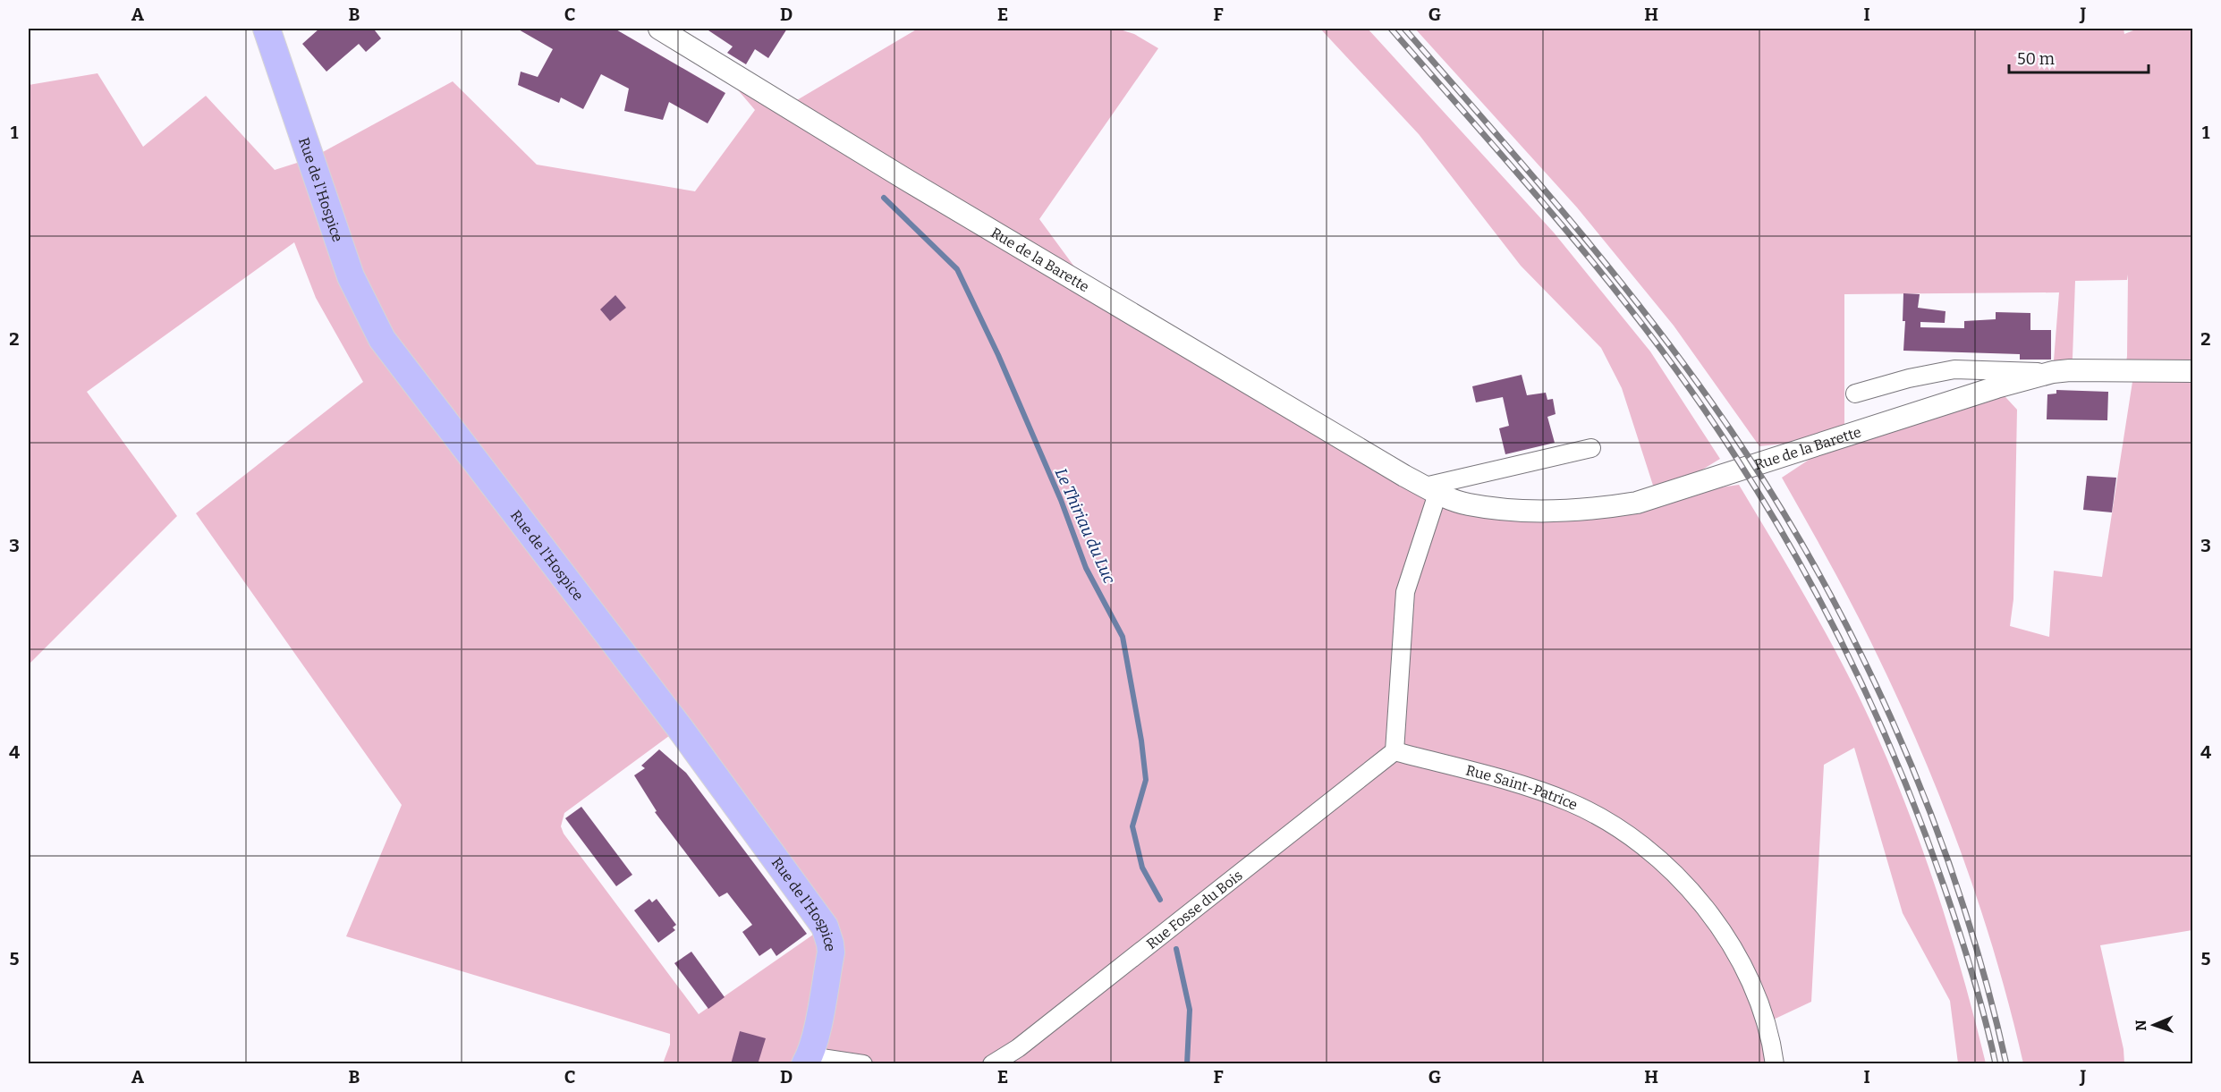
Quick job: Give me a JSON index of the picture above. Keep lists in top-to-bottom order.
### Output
{
  "streets": {
    "main road": ["Rue de l'Hospice"],
    "street": ["Rue de la Barette", "Rue Saint-Patrice", "Rue Fosse du Bois"]
  },
  "crossings": [
    ["Rue Saint-Patrice", "Rue Fosse du Bois"]
  ],
  "water": ["Le Thiriau du Luc"],
  "scale_bar": "50 m",
  "north": "left",
  "grid": {
    "columns": [
      "A",
      "B",
      "C",
      "D",
      "E",
      "F",
      "G",
      "H",
      "I",
      "J"
    ],
    "rows": [
      "1",
      "2",
      "3",
      "4",
      "5"
    ]
  }
}
